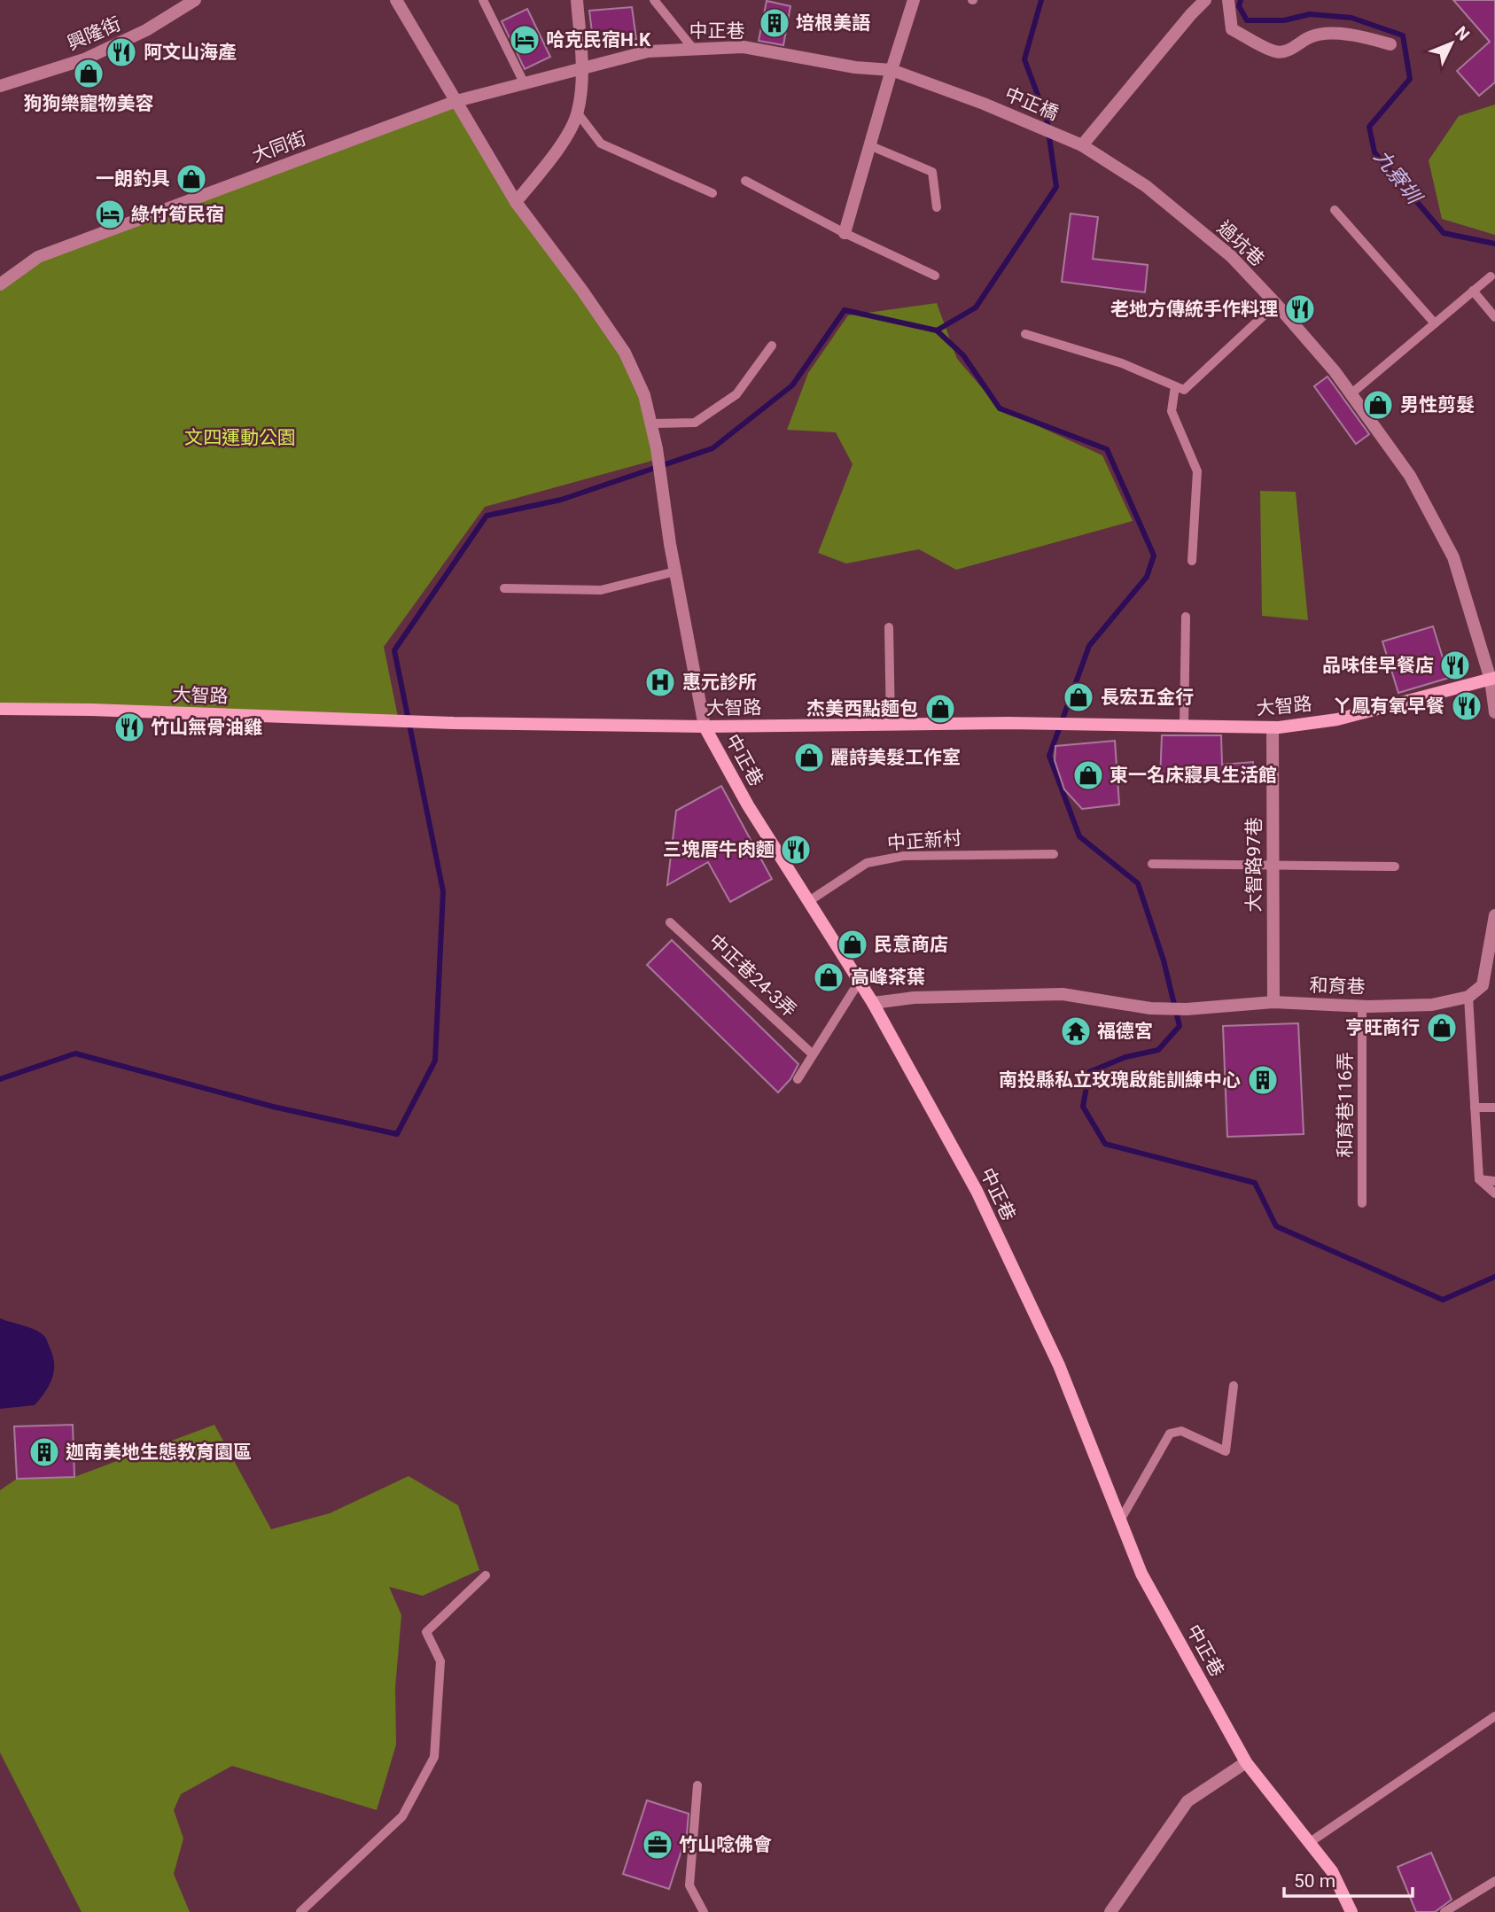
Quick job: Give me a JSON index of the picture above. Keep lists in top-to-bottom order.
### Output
{
  "streets": {
    "street": [
      "中正巷",
      "興隆街",
      "中正橋",
      "大同街",
      "過坑巷",
      "大智路",
      "大智路97巷",
      "和育巷"
    ],
    "lane": ["中正新村", "中正巷24-3弄", "和育巷116弄"]
  },
  "crossings": [
    ["中正巷", "中正橋"],
    ["中正巷", "大同街"],
    ["中正巷", "大智路"],
    ["中正巷", "中正新村"],
    ["中正巷", "和育巷"],
    ["中正橋", "過坑巷"],
    ["過坑巷", "大智路"],
    ["大智路", "大智路97巷"],
    ["大智路97巷", "和育巷"],
    ["和育巷", "和育巷116弄"]
  ],
  "water": ["九寮圳"],
  "parks": ["文四運動公園"],
  "places": {
    "building": ["培根美語", "南投縣私立玫瑰啟能訓練中心", "迦南美地生態教育園區"],
    "hotel": ["哈克民宿H.K", "綠竹筍民宿"],
    "restaurant": [
      "阿文山海產",
      "老地方傳統手作料理",
      "品味佳早餐店",
      "ㄚ鳳有氧早餐",
      "竹山無骨油雞",
      "三塊厝牛肉麵"
    ],
    "shop": [
      "狗狗樂寵物美容",
      "一朗釣具",
      "男性剪髮",
      "長宏五金行",
      "杰美西點麵包",
      "麗詩美髮工作室",
      "東一名床寢具生活館",
      "民意商店",
      "高峰茶葉",
      "亨旺商行"
    ],
    "hospital": ["惠元診所"],
    "temple": ["福德宮"],
    "office": ["竹山唸佛會"]
  },
  "scale_bar": "50 m",
  "north": "top right"
}
